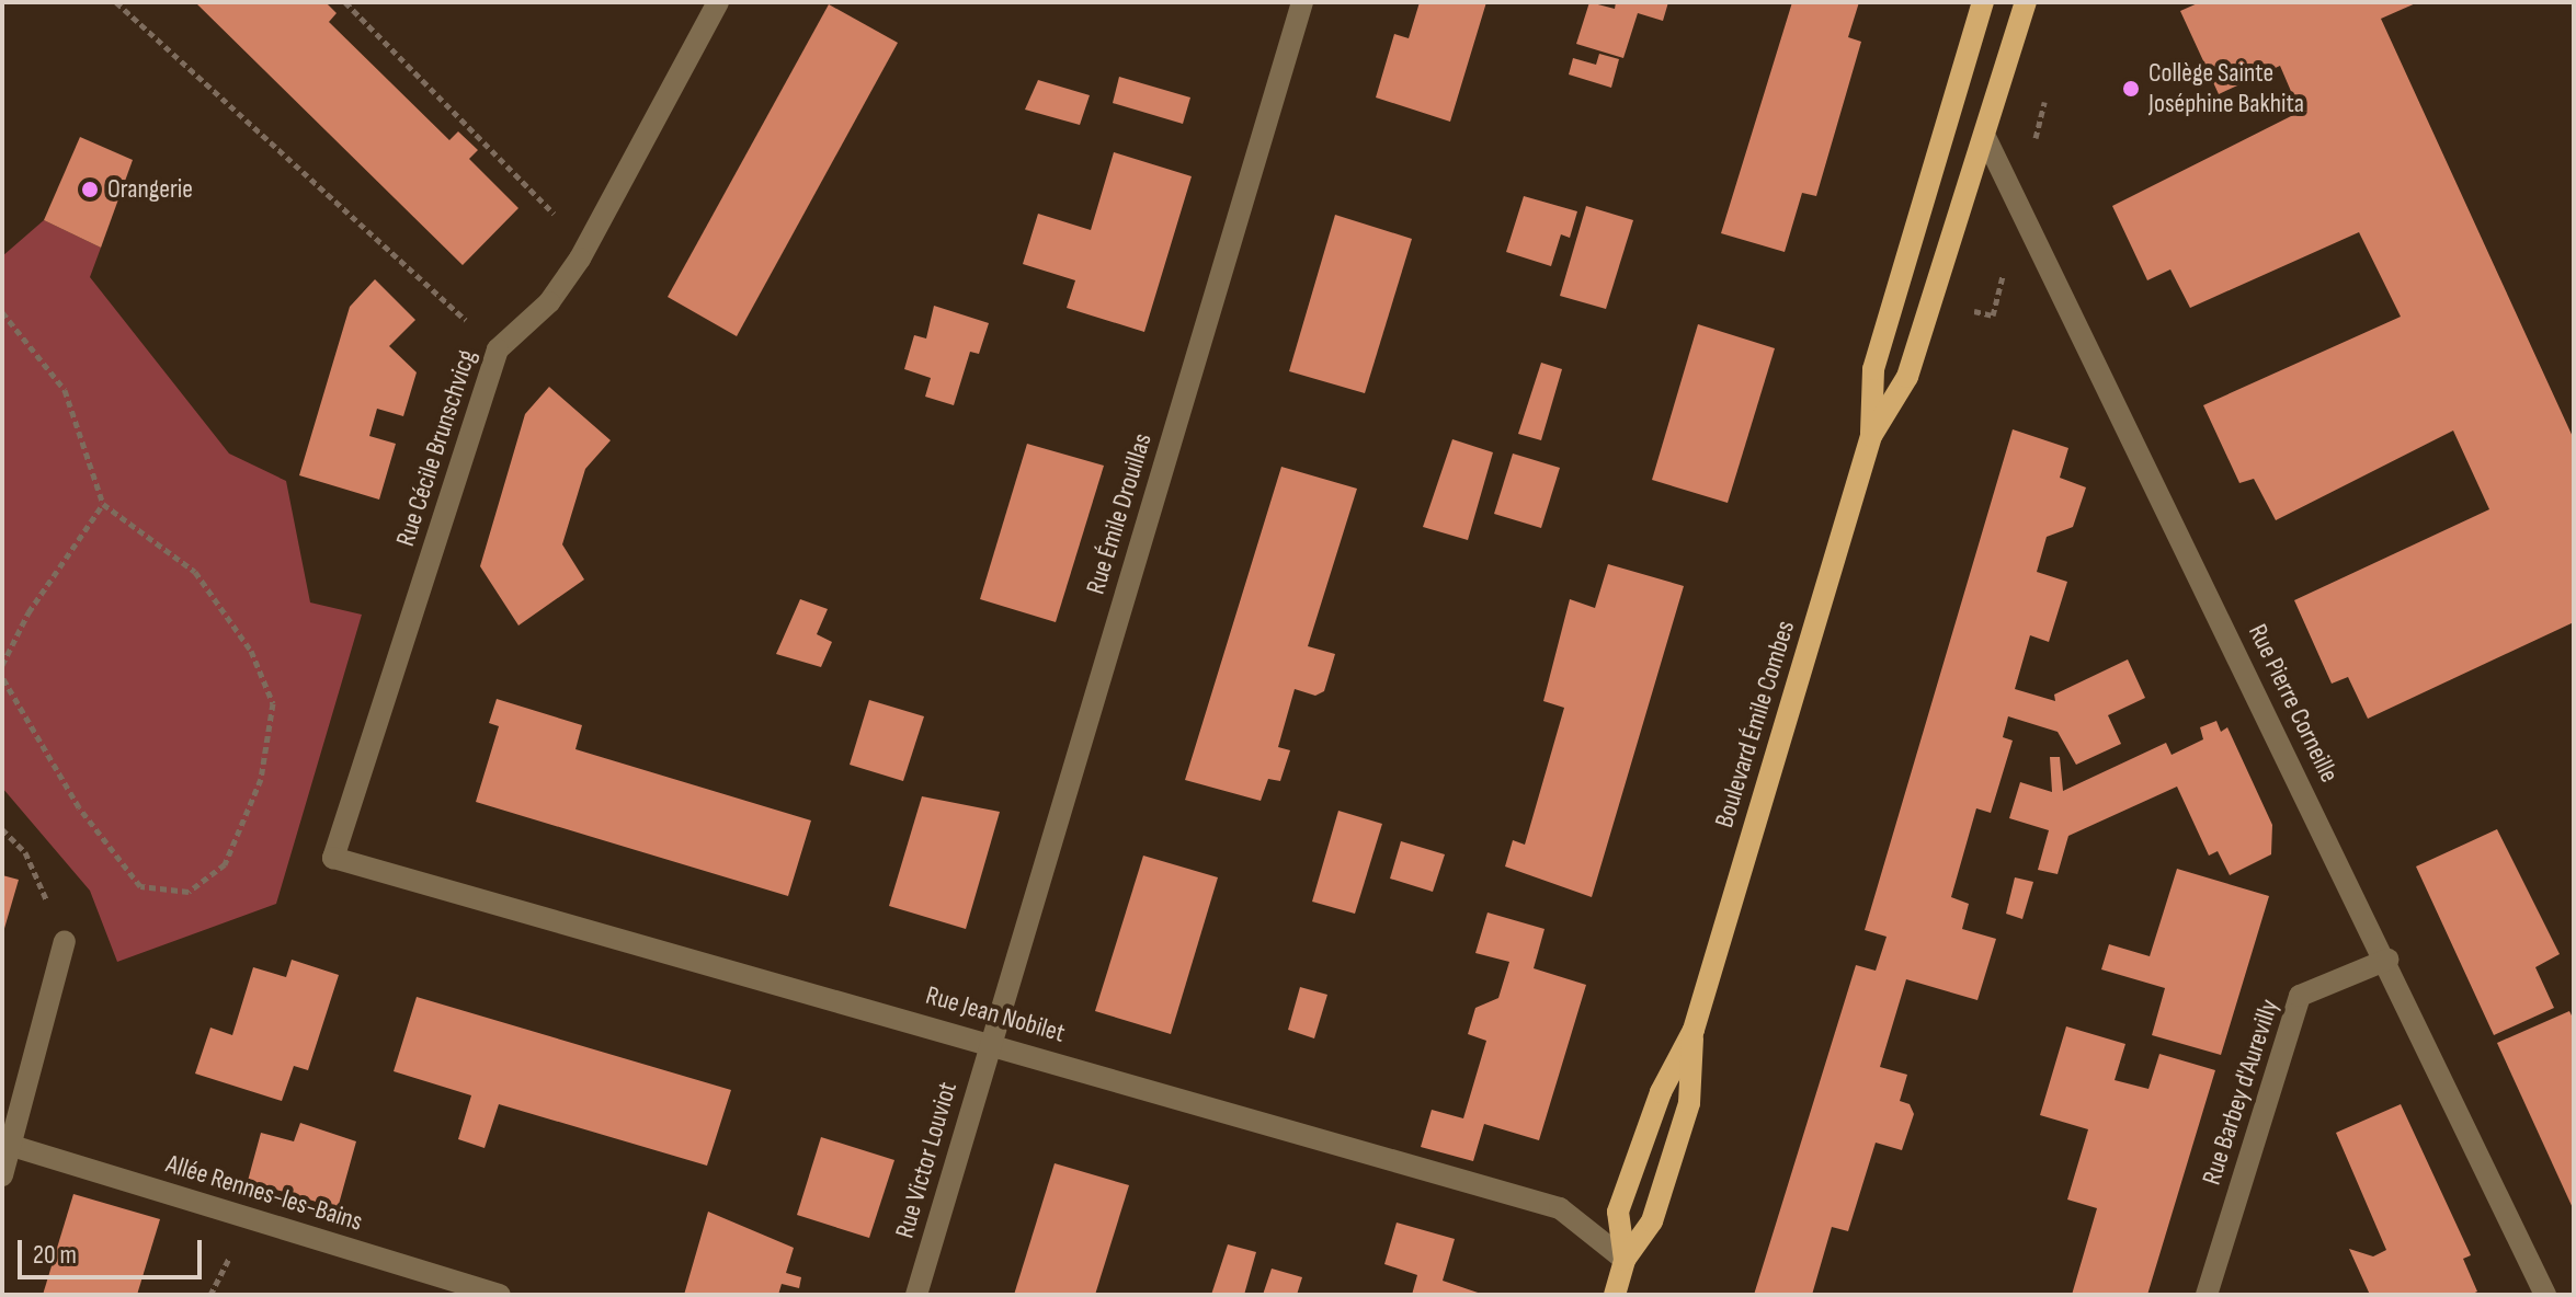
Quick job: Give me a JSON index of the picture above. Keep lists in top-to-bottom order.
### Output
{
  "streets": {
    "main road": ["Boulevard Émile Combes"],
    "street": [
      "Rue Cécile Brunschvicg",
      "Rue Émile Drouillas",
      "Rue Pierre Corneille",
      "Rue Jean Nobilet",
      "Rue Barbey d'Aurevilly",
      "Rue Victor Louviot",
      "Allée Rennes-les-Bains"
    ]
  },
  "crossings": [
    ["Rue Cécile Brunschvicg", "Rue Jean Nobilet"],
    ["Rue Émile Drouillas", "Rue Jean Nobilet"],
    ["Rue Émile Drouillas", "Rue Victor Louviot"],
    ["Rue Pierre Corneille", "Boulevard Émile Combes"],
    ["Rue Pierre Corneille", "Rue Barbey d'Aurevilly"],
    ["Boulevard Émile Combes", "Rue Jean Nobilet"],
    ["Rue Jean Nobilet", "Rue Victor Louviot"]
  ],
  "places": ["Collège Sainte Joséphine Bakhita", "Orangerie"],
  "scale_bar": "20 m"
}
